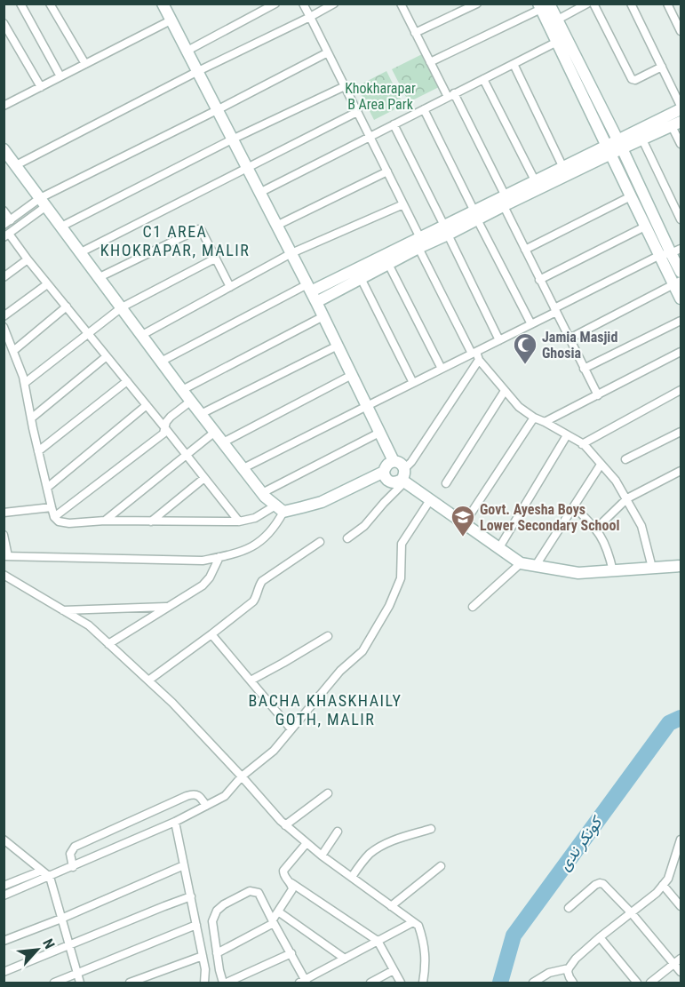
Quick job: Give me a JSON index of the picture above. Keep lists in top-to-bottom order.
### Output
{
  "districts": ["C1 AREA KHOKRAPAR, MALIR", "BACHA KHASKHAILY GOTH, MALIR"],
  "water": ["کونکر ندی"],
  "parks": ["Khokharapar B Area Park"],
  "places": {
    "mosque": ["Jamia Masjid Ghosia"],
    "school or university": ["Govt. Ayesha Boys Lower Secondary School"]
  },
  "north": "top right"
}
